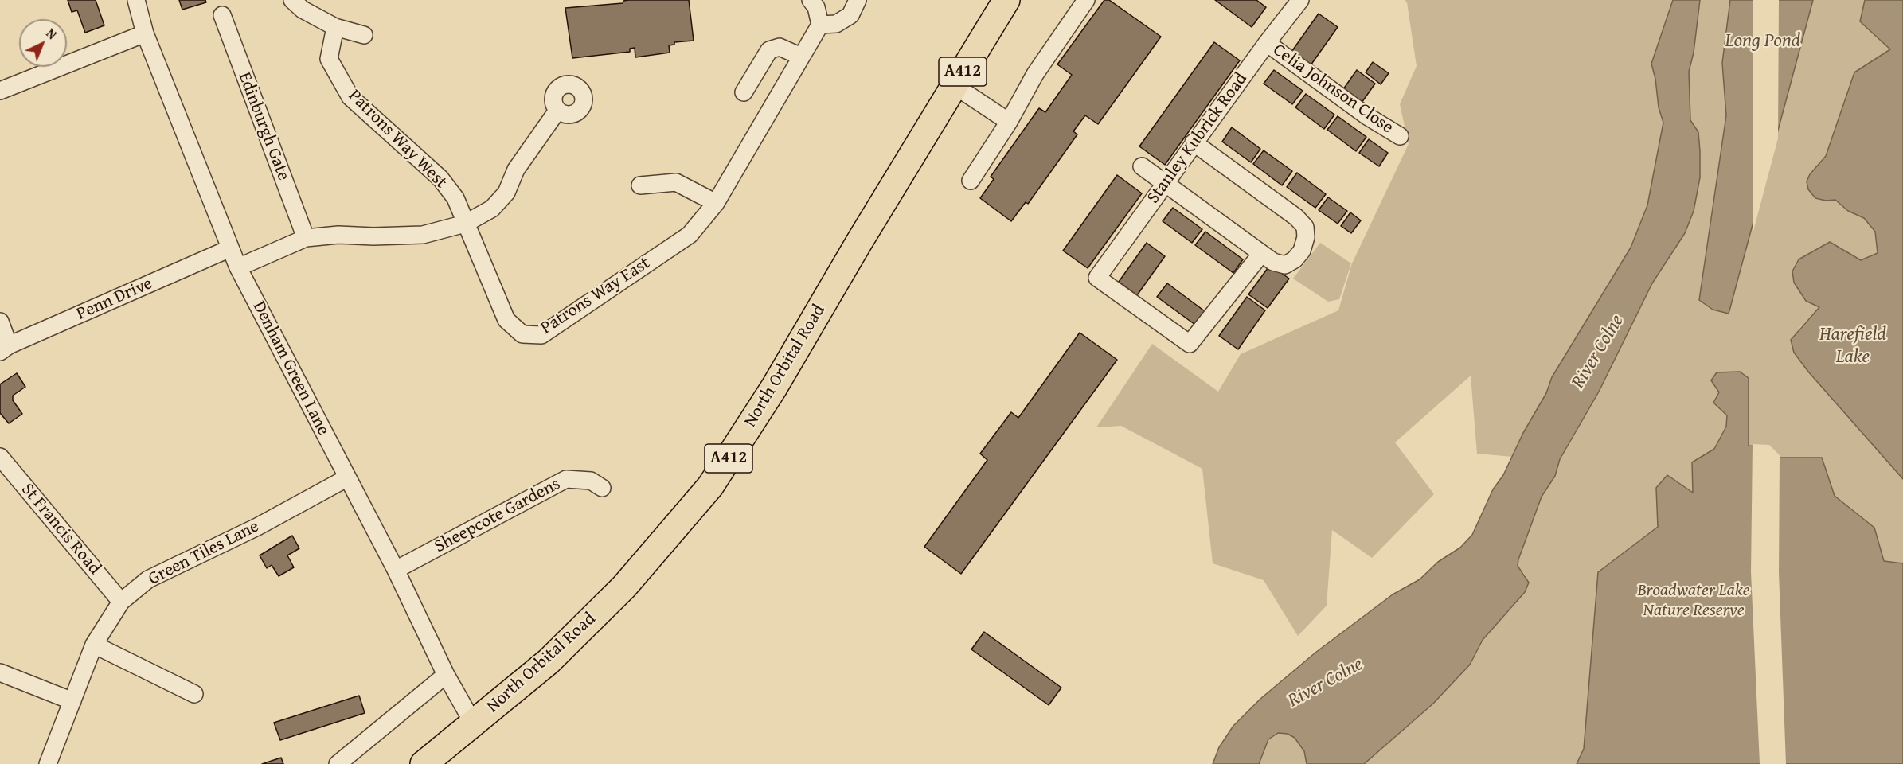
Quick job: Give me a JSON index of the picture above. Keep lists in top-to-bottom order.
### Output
{
  "streets": {
    "main road": ["A412", "North Orbital Road"],
    "street": [
      "Celia Johnson Close",
      "Edinburgh Gate",
      "Stanley Kubrick Road",
      "Patrons Way West",
      "Patrons Way East",
      "Penn Drive",
      "Denham Green Lane",
      "Sheepcote Gardens",
      "St Francis Road",
      "Green Tiles Lane"
    ]
  },
  "crossings": [
    ["Celia Johnson Close", "Stanley Kubrick Road"],
    ["Patrons Way West", "Patrons Way East"],
    ["Penn Drive", "Denham Green Lane"],
    ["North Orbital Road", "Denham Green Lane"],
    ["Denham Green Lane", "Sheepcote Gardens"],
    ["Denham Green Lane", "Green Tiles Lane"],
    ["St Francis Road", "Green Tiles Lane"]
  ],
  "water": ["Long Pond", "Harefield Lake", "River Colne"],
  "parks": ["Broadwater Lake Nature Reserve"],
  "north": "top right"
}
